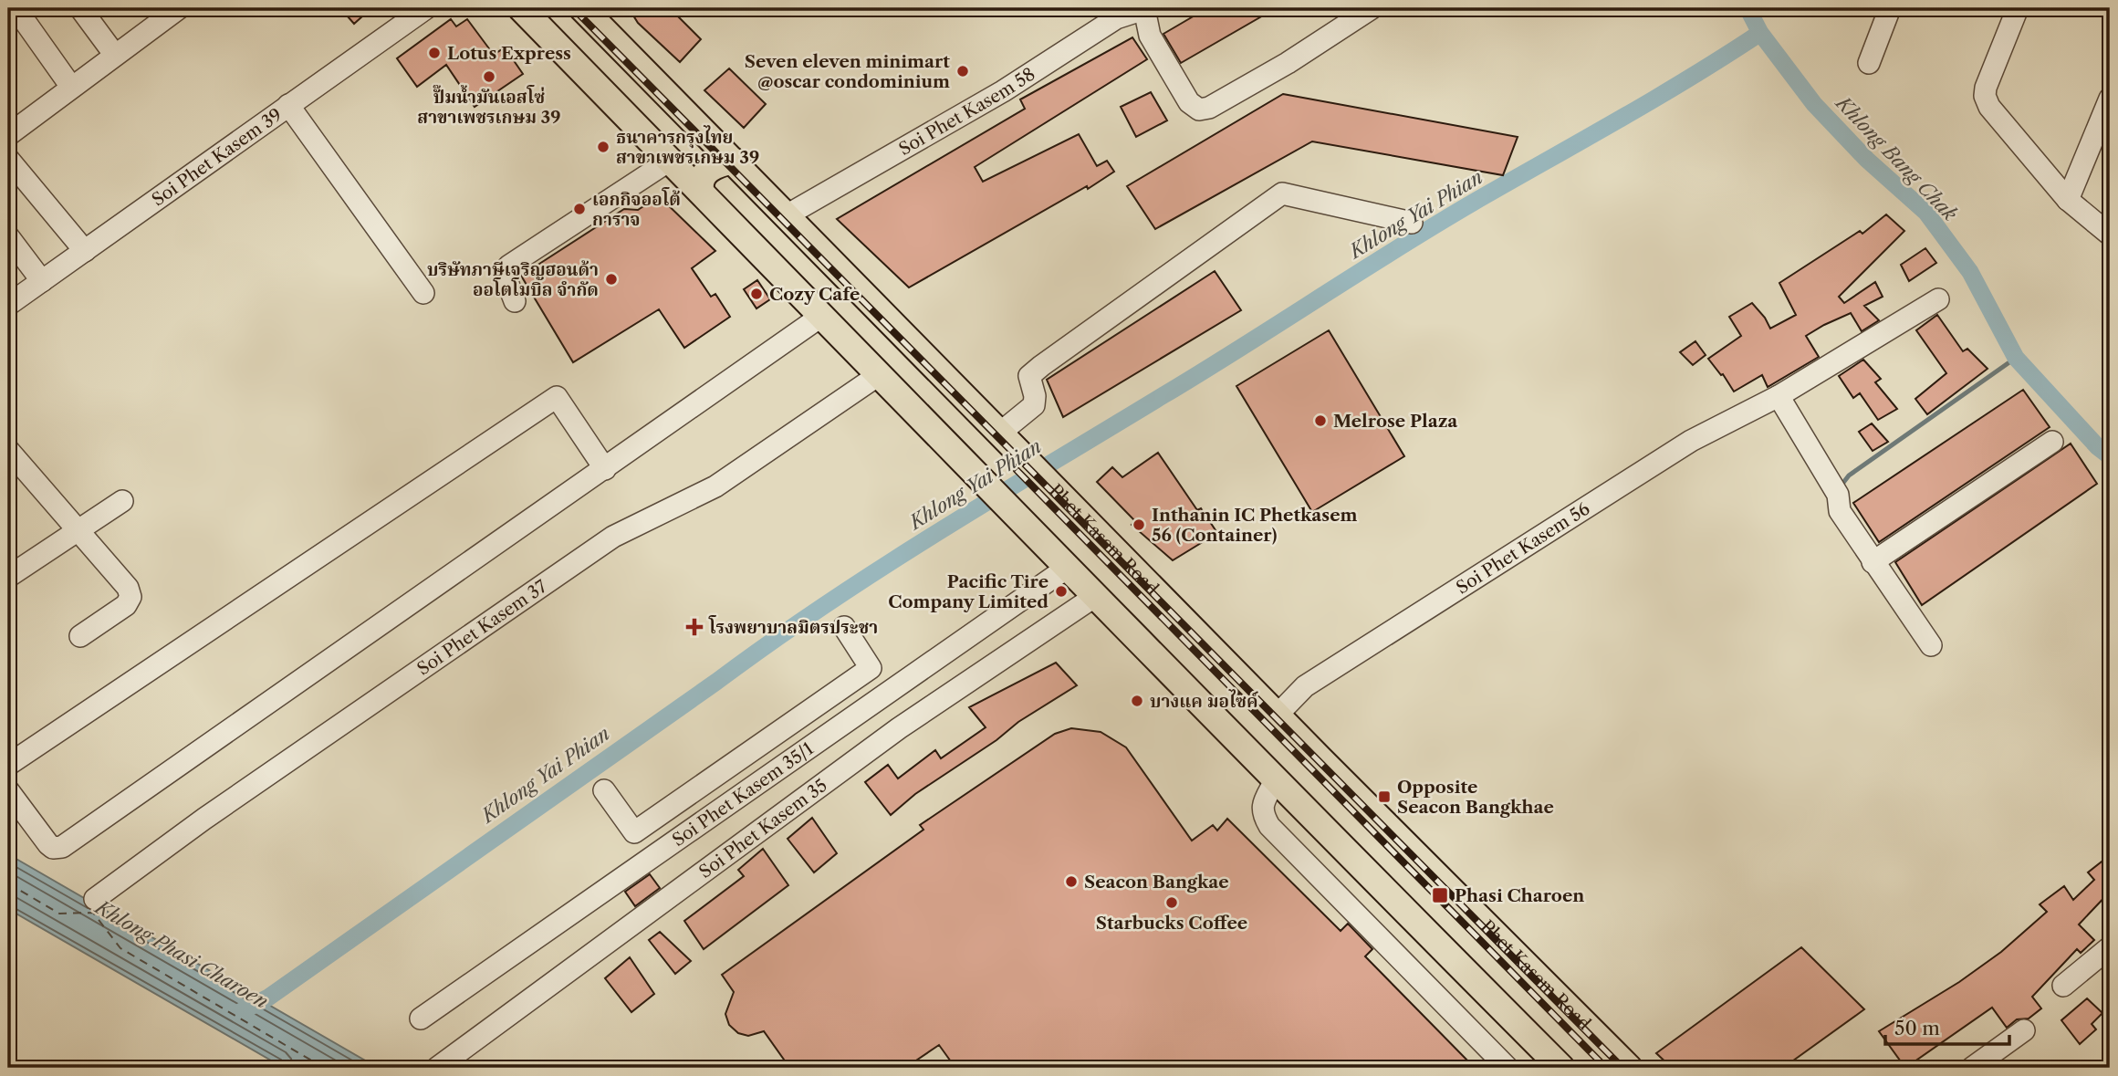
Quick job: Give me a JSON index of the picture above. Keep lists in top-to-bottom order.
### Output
{
  "streets": {
    "main road": ["Phet Kasem Road"],
    "street": [
      "Soi Phet Kasem 58",
      "Soi Phet Kasem 39",
      "Soi Phet Kasem 56",
      "Soi Phet Kasem 37",
      "Soi Phet Kasem 35/1",
      "Soi Phet Kasem 35"
    ]
  },
  "crossings": [
    ["Soi Phet Kasem 58", "Phet Kasem Road"],
    ["Phet Kasem Road", "Soi Phet Kasem 56"]
  ],
  "water": ["Khlong Bang Chak", "Khlong Yai Phian", "Khlong Phasi Charoen"],
  "places": {
    "other": [
      "Lotus Express",
      "Seven eleven minimart @oscar condominium",
      "ปั๊มน้ำมันเอสโซ่ สาขาเพชรเกษม 39",
      "ธนาคารกรุงไทย สาขาเพชรเกษม 39",
      "เอกกิจออโต้ การาจ",
      "บริษัทภาษีเจริญฮอนด้า ออโตโมบิล จำกัด",
      "Cozy Cafe",
      "Melrose Plaza",
      "Inthanin IC Phetkasem 56 (Container)",
      "Pacific Tire Company Limited",
      "บางแค มอไซค์",
      "Seacon Bangkae",
      "Starbucks Coffee"
    ],
    "health": ["โรงพยาบาลมิตรประชา"],
    "transit": ["Opposite Seacon Bangkhae", "Phasi Charoen"]
  },
  "scale_bar": "50 m"
}
